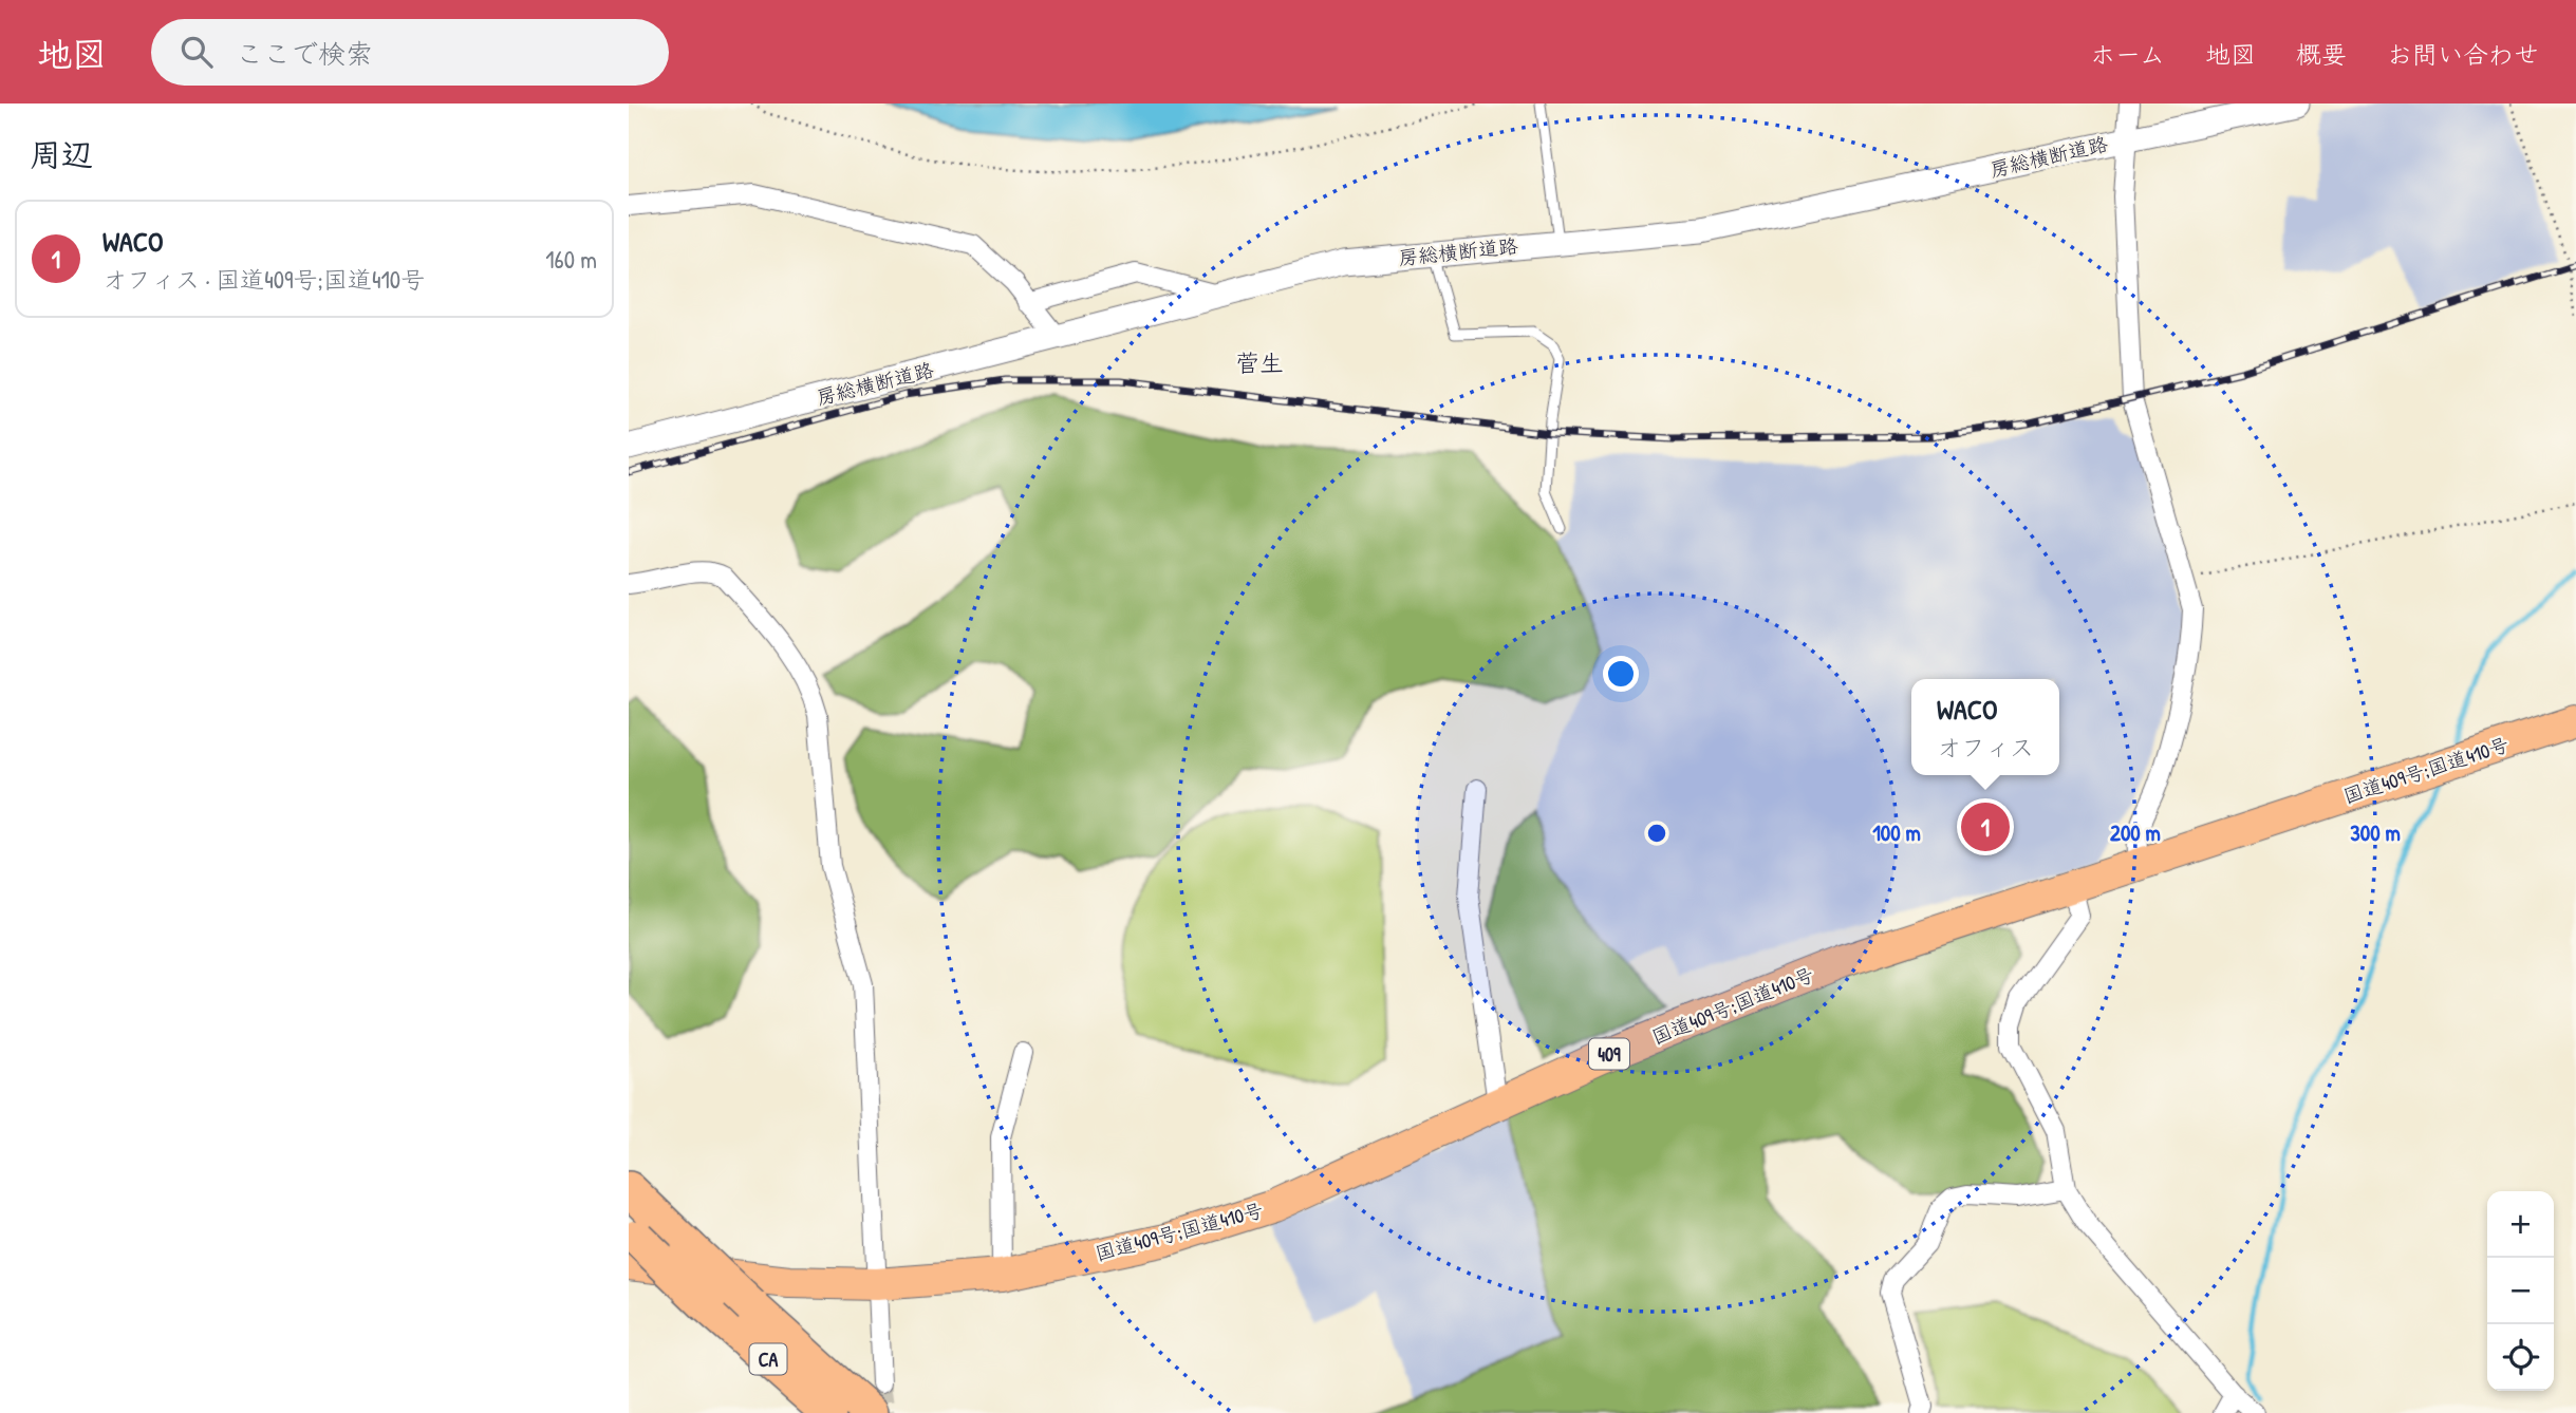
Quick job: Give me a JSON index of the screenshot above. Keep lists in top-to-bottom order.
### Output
{
  "streets": {
    "highway": ["国道409号;国道410号", "409", "CA"],
    "street": ["房総横断道路"]
  },
  "crossings": [
    ["国道409号;国道410号", "CA"]
  ],
  "districts": ["菅生"],
  "page": {
    "header": "地図",
    "search": "ここで検索",
    "nav": [
      "ホーム",
      "地図",
      "概要",
      "お問い合わせ"
    ],
    "heading": "周辺",
    "list": [
      {
        "mark": "1",
        "name": "WACO",
        "note": "オフィス · 国道409号;国道410号",
        "value": "160 m"
      }
    ],
    "popup": ["WACO", "オフィス"],
    "pins": "1",
    "map_buttons": ["+", "−"]
  },
  "rings": ["100 m", "200 m", "300 m"]
}
